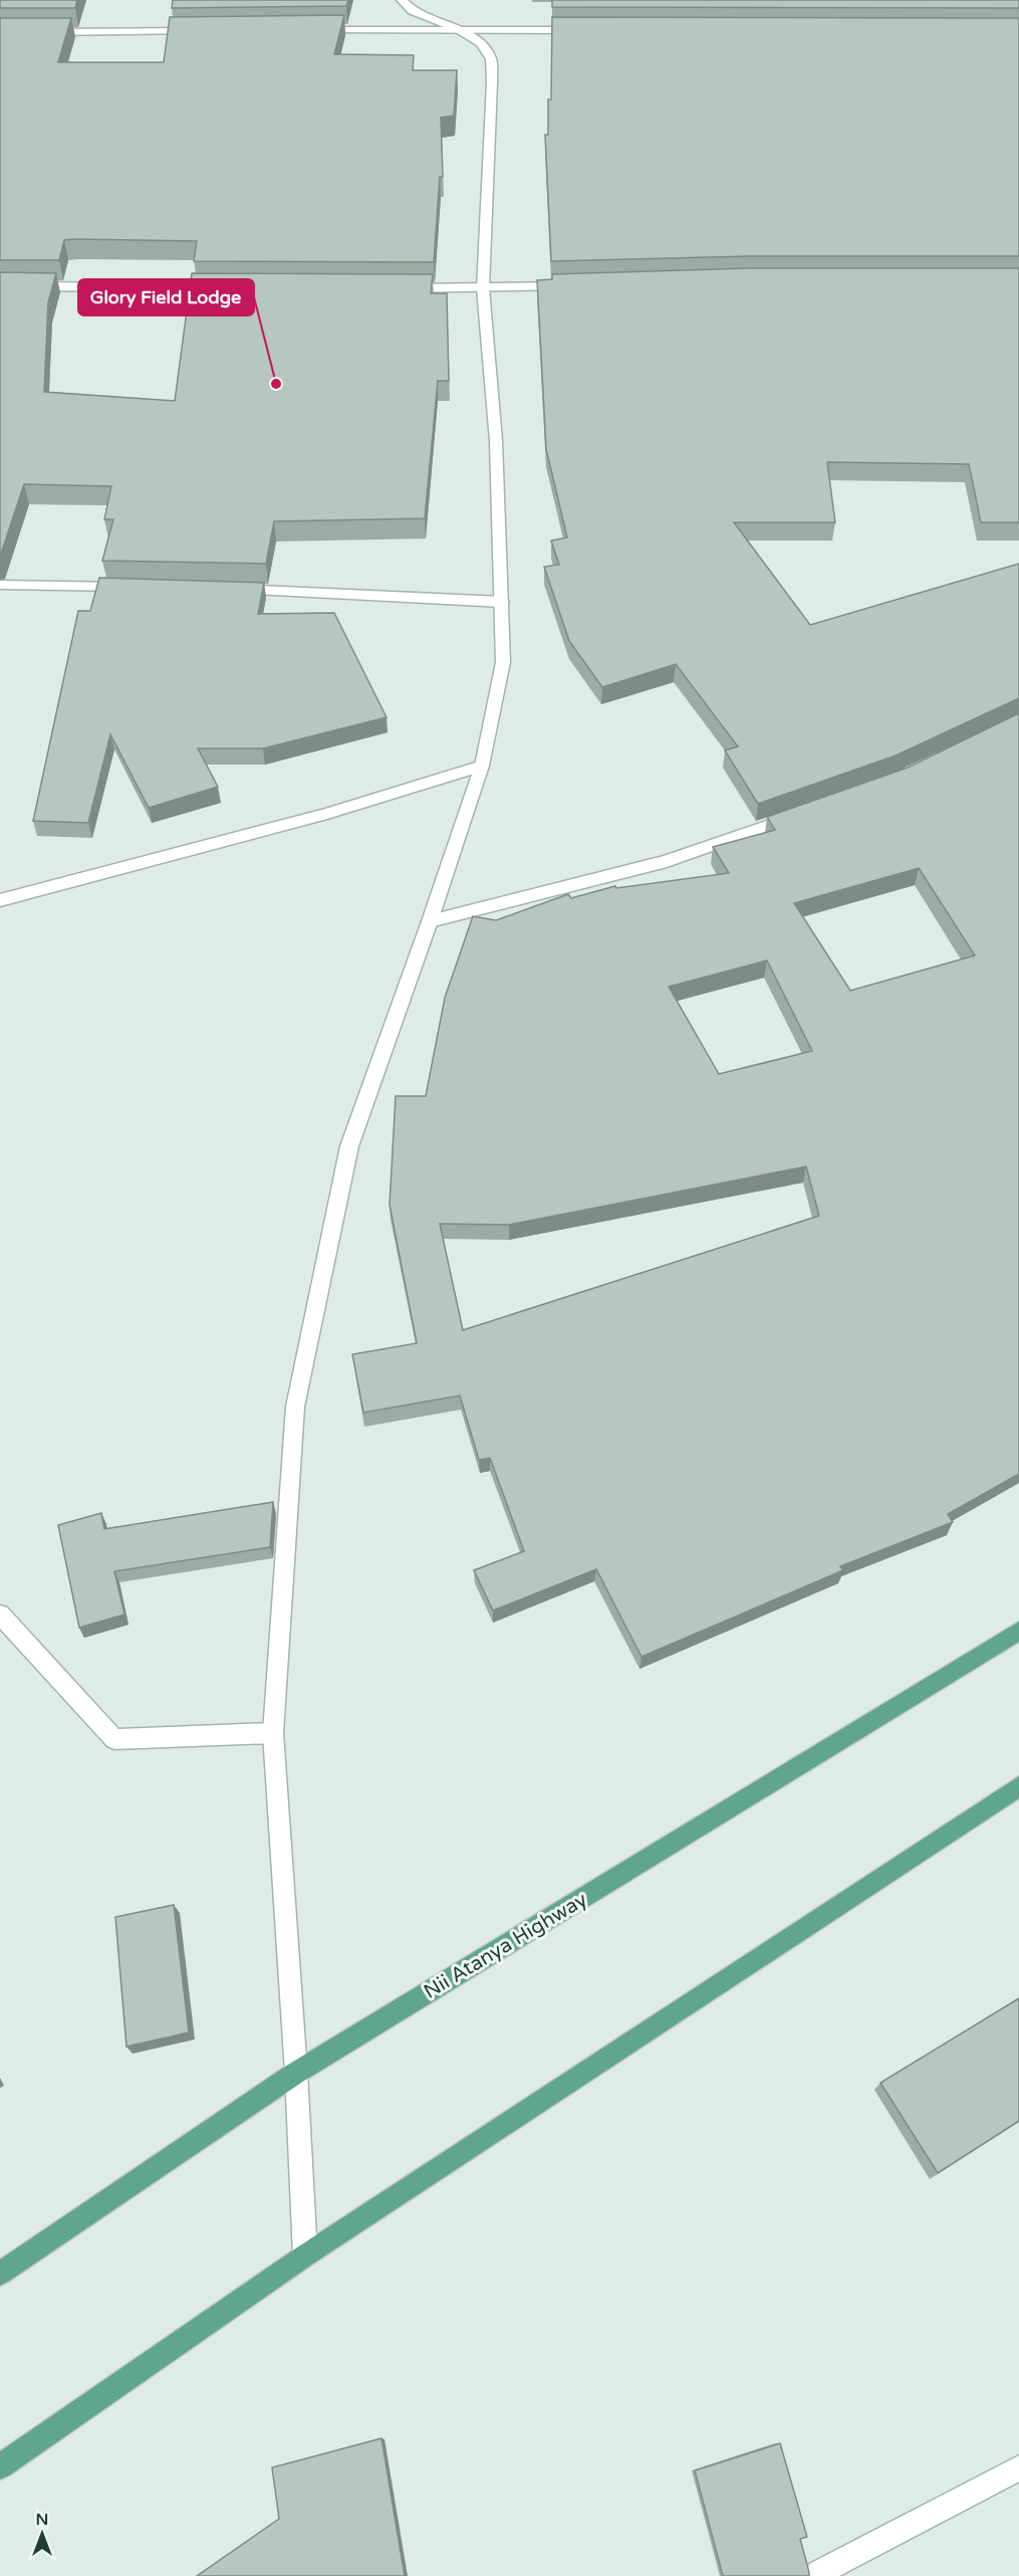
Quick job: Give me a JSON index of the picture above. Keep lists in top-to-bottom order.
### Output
{
  "streets": {
    "main road": ["Nii Atanya Highway"]
  },
  "places": ["Glory Field Lodge"],
  "north": "top"
}
